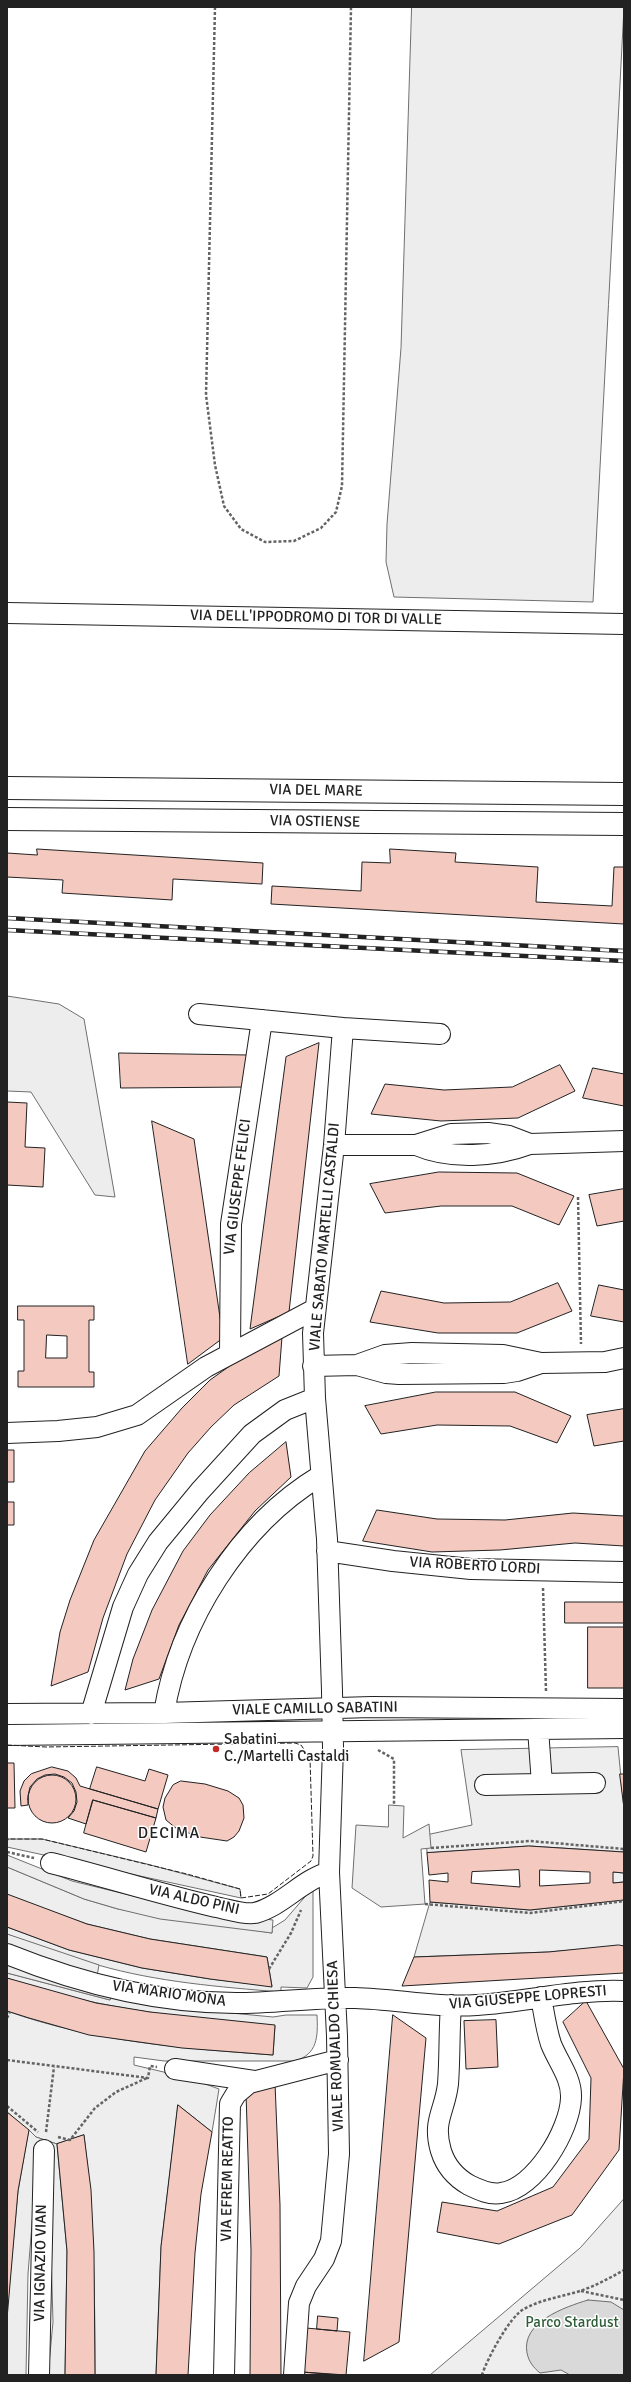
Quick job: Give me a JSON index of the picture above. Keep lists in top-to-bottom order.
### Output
{
  "streets": {
    "main road": ["VIA DEL MARE", "VIA OSTIENSE"],
    "street": [
      "VIA DELL'IPPODROMO DI TOR DI VALLE",
      "VIA GIUSEPPE FELICI",
      "VIALE SABATO MARTELLI CASTALDI",
      "VIA ROBERTO LORDI",
      "VIALE CAMILLO SABATINI",
      "VIA ALDO PINI",
      "VIA MARIO MONA",
      "VIA GIUSEPPE LOPRESTI",
      "VIALE ROMUALDO CHIESA",
      "VIA EFREM REATTO",
      "VIA IGNAZIO VIAN"
    ]
  },
  "crossings": [
    ["VIALE SABATO MARTELLI CASTALDI", "VIA ROBERTO LORDI"],
    ["VIALE SABATO MARTELLI CASTALDI", "VIALE CAMILLO SABATINI"],
    ["VIALE SABATO MARTELLI CASTALDI", "VIALE ROMUALDO CHIESA"],
    ["VIALE CAMILLO SABATINI", "VIALE ROMUALDO CHIESA"],
    ["VIA ALDO PINI", "VIALE ROMUALDO CHIESA"],
    ["VIA MARIO MONA", "VIA GIUSEPPE LOPRESTI"],
    ["VIA MARIO MONA", "VIALE ROMUALDO CHIESA"],
    ["VIA GIUSEPPE LOPRESTI", "VIALE ROMUALDO CHIESA"],
    ["VIALE ROMUALDO CHIESA", "VIA EFREM REATTO"]
  ],
  "districts": ["DECIMA"],
  "parks": ["Parco Stardust"],
  "places": ["Sabatini C./Martelli Castaldi"]
}
